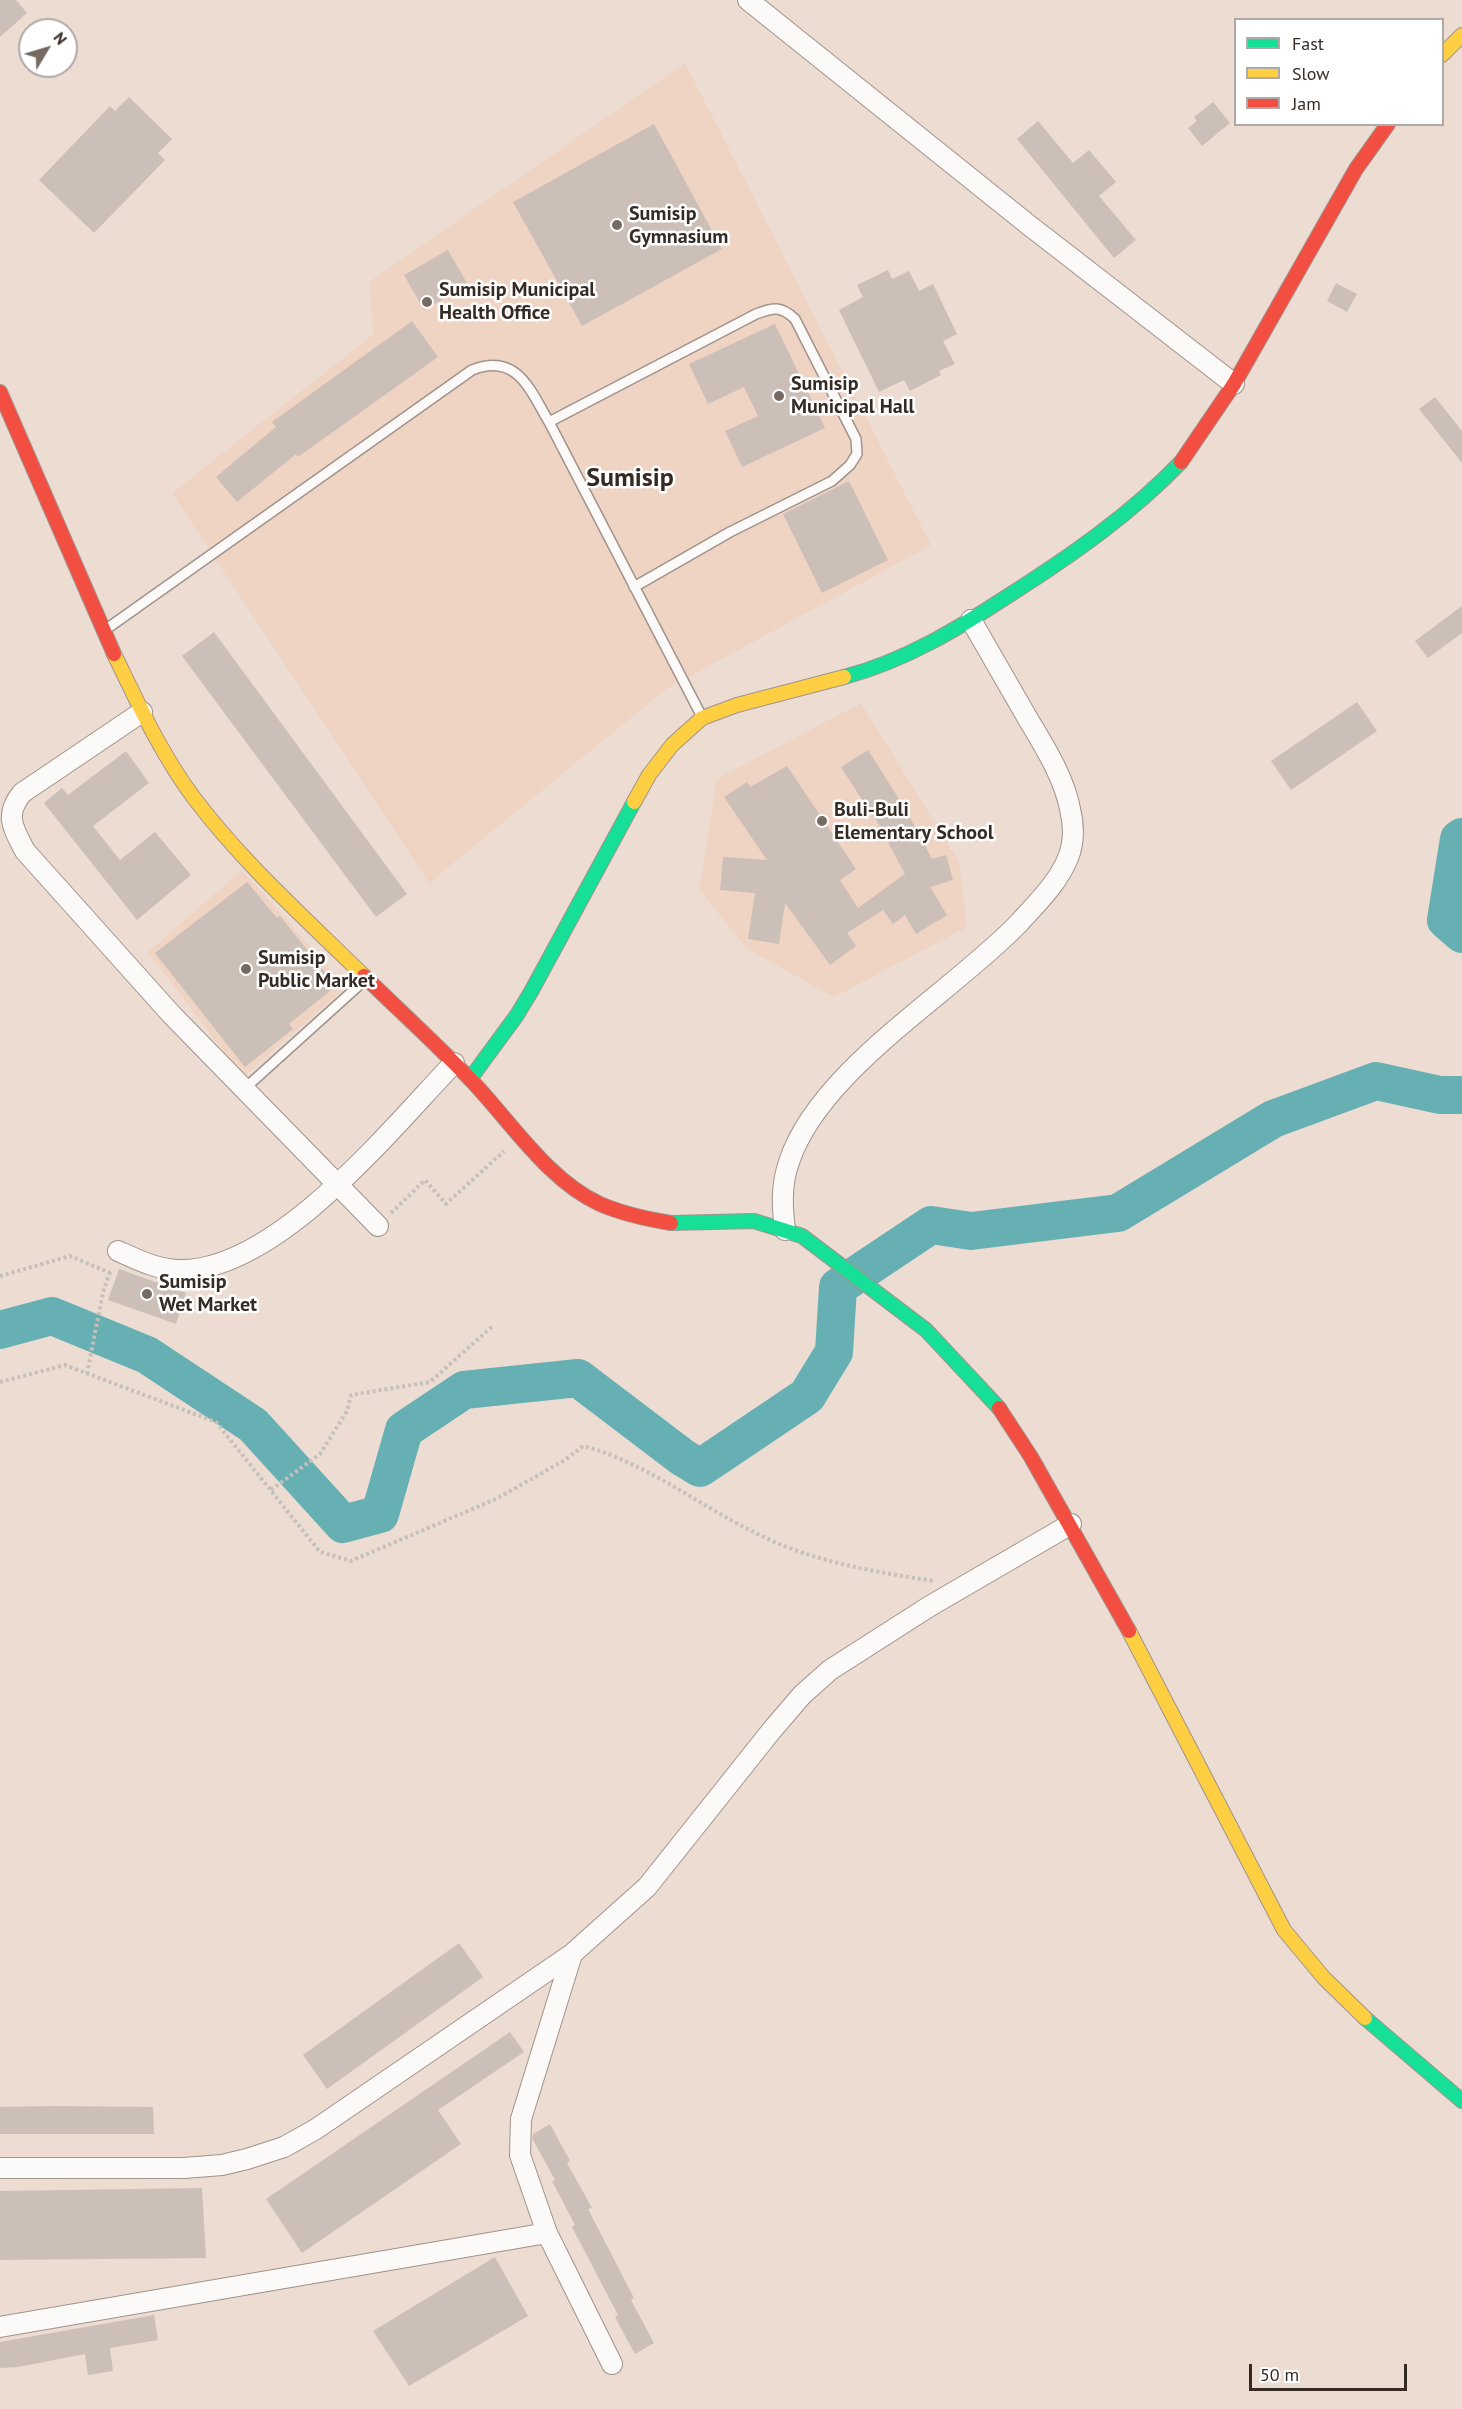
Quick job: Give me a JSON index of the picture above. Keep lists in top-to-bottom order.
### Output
{
  "districts": ["Sumisip"],
  "places": [
    "Sumisip Gymnasium",
    "Sumisip Municipal Health Office",
    "Sumisip Municipal Hall",
    "Buli-Buli Elementary School",
    "Sumisip Public Market",
    "Sumisip Wet Market"
  ],
  "legend": ["Fast", "Slow", "Jam"],
  "scale_bar": "50 m",
  "north": "top right"
}
